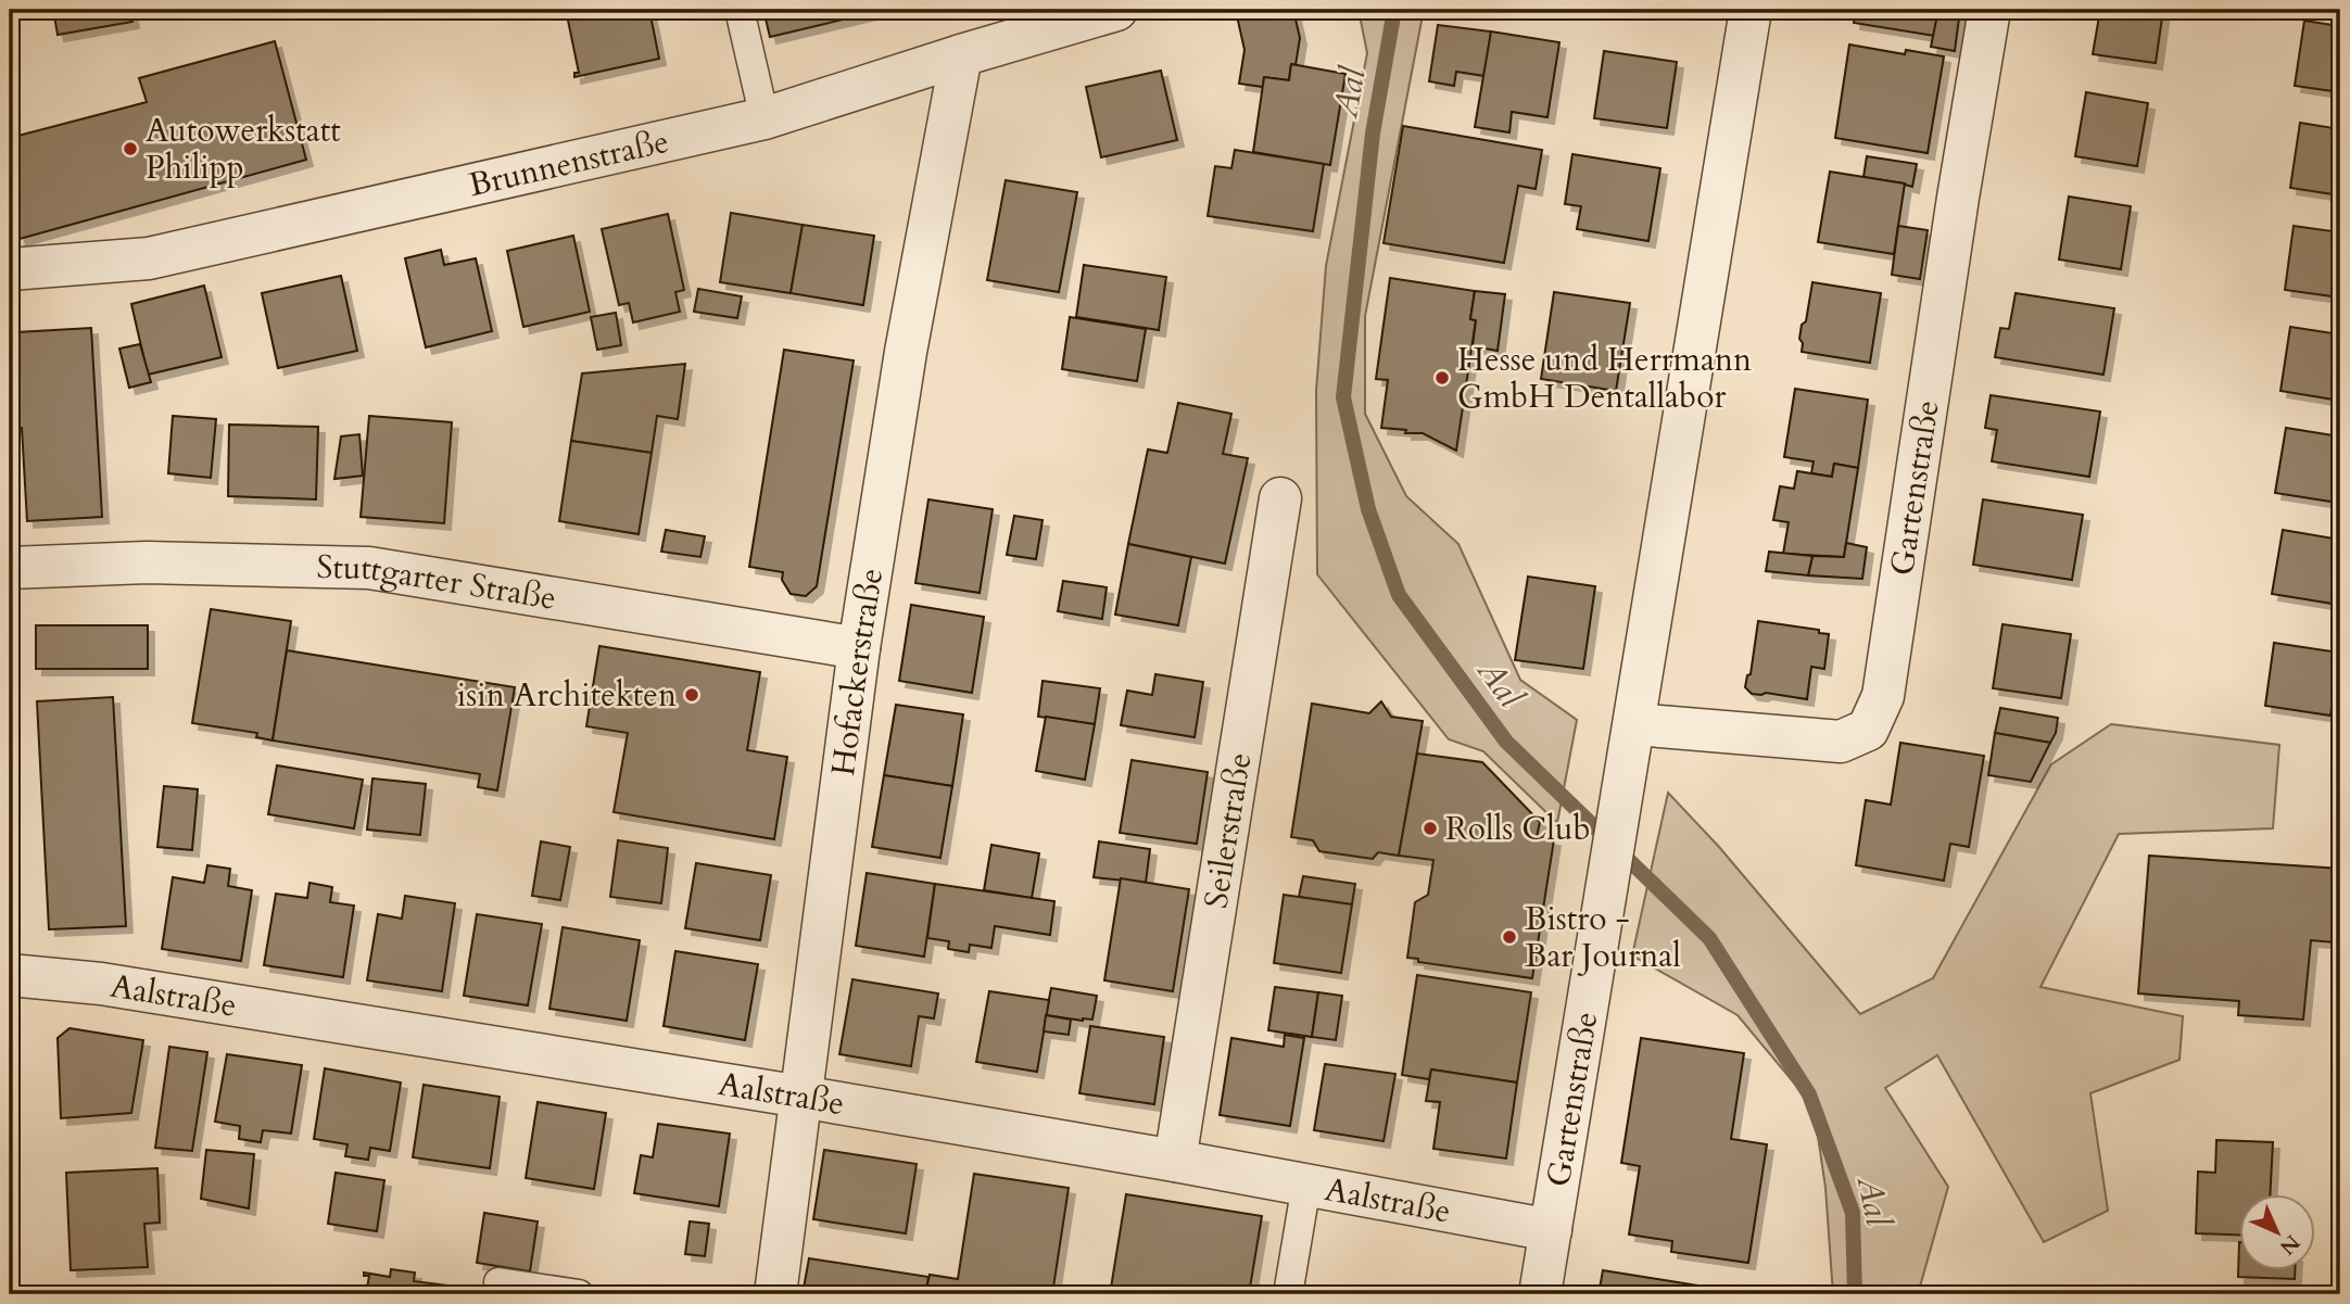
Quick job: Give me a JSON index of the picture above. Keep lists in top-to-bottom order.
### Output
{
  "streets": {
    "street": [
      "Brunnenstraße",
      "Gartenstraße",
      "Stuttgarter Straße",
      "Hofackerstraße",
      "Seilerstraße",
      "Aalstraße"
    ]
  },
  "crossings": [
    ["Brunnenstraße", "Hofackerstraße"],
    ["Gartenstraße", "Aalstraße"],
    ["Stuttgarter Straße", "Hofackerstraße"],
    ["Hofackerstraße", "Aalstraße"],
    ["Seilerstraße", "Aalstraße"]
  ],
  "water": ["Aal"],
  "places": [
    "Autowerkstatt Philipp",
    "Hesse und Herrmann GmbH Dentallabor",
    "isin Architekten",
    "Rolls Club",
    "Bistro - Bar Journal"
  ],
  "north": "bottom right"
}
